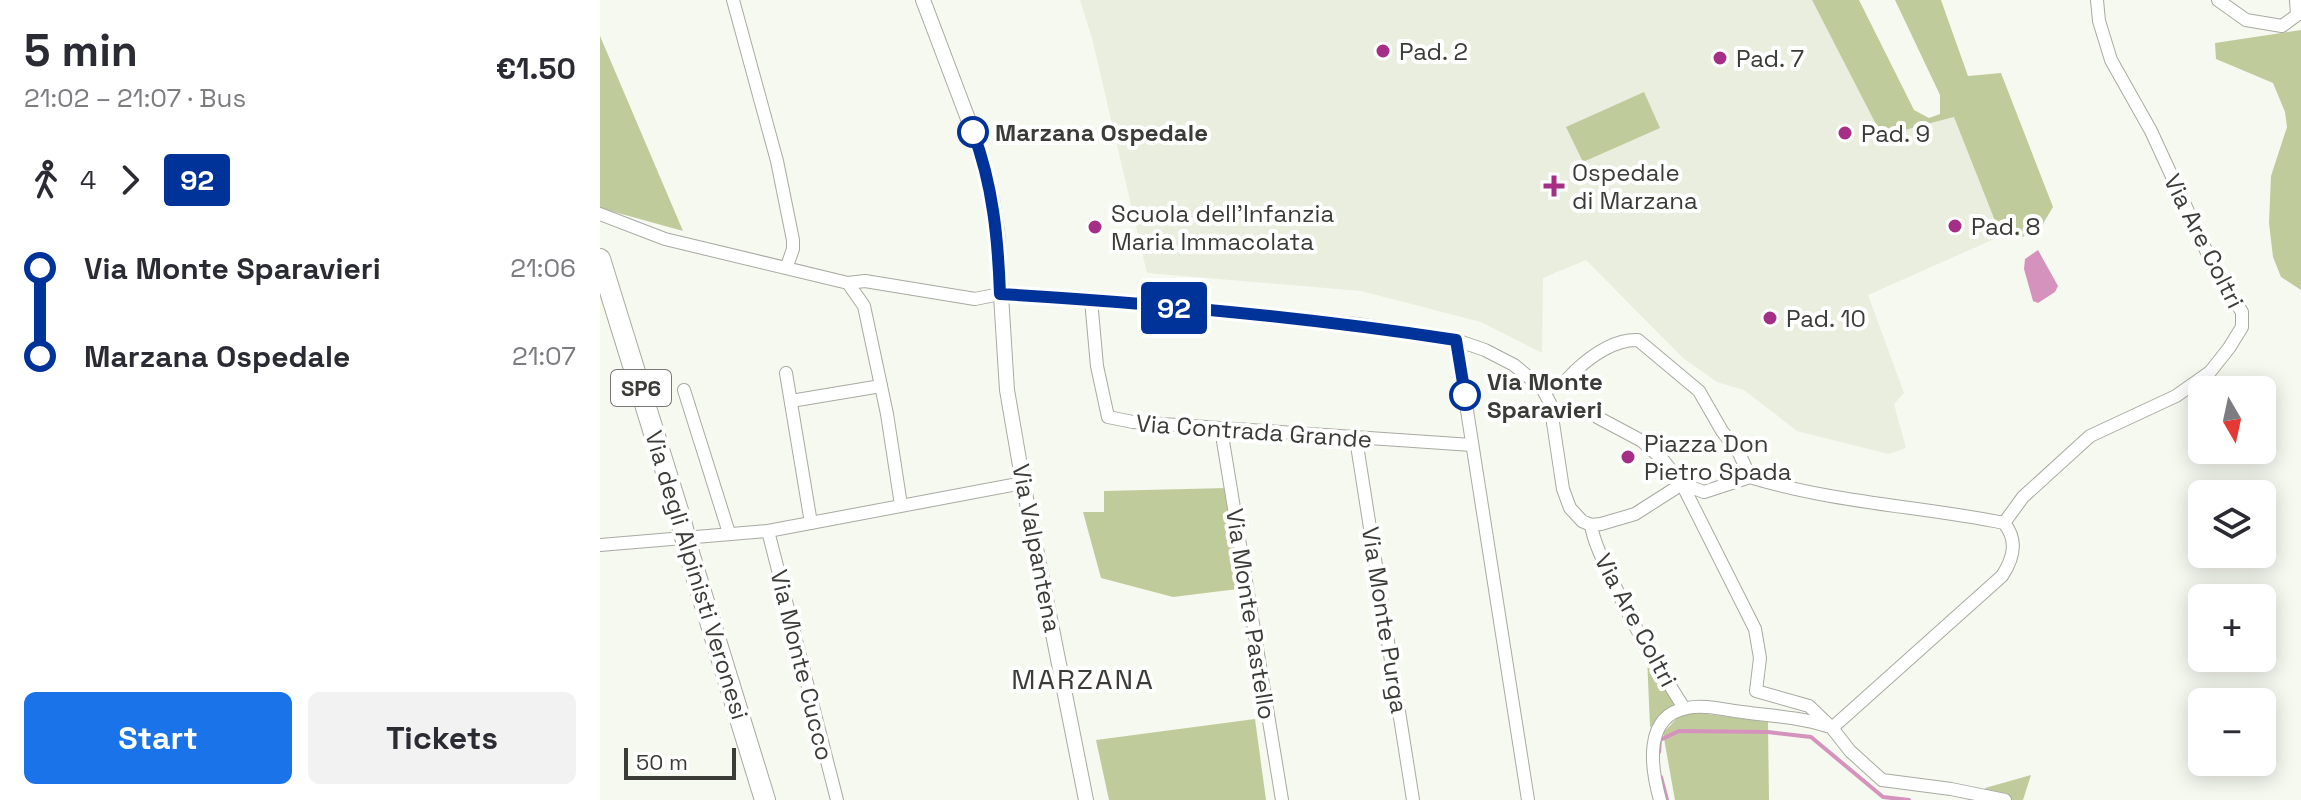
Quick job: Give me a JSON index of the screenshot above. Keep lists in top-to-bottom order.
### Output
{
  "streets": {
    "highway": ["SP6", "Via degli Alpinisti Veronesi"],
    "street": [
      "Via Are Coltri",
      "Via Contrada Grande",
      "Via Valpantena",
      "Via Monte Pastello",
      "Via Monte Purga",
      "Via Monte Cucco"
    ]
  },
  "crossings": [
    ["Via Contrada Grande", "Via Monte Pastello"],
    ["Via Contrada Grande", "Via Monte Purga"]
  ],
  "districts": ["MARZANA"],
  "places": {
    "other": [
      "Pad. 2",
      "Pad. 7",
      "Marzana Ospedale",
      "Pad. 9",
      "Pad. 8",
      "Scuola dell'Infanzia Maria Immacolata",
      "Pad. 10",
      "Via Monte Sparavieri",
      "Piazza Don Pietro Spada"
    ],
    "health": ["Ospedale di Marzana"]
  },
  "lines": ["bus line 92"],
  "scale_bar": "50 m",
  "north": "bottom",
  "page": {
    "heading": ["5 min", "21:02 – 21:07 · Bus", "€1.50"],
    "on_map": "92",
    "legs": ["4", "92"],
    "list": [
      {
        "name": "Via Monte Sparavieri",
        "value": "21:06"
      },
      {
        "name": "Marzana Ospedale",
        "value": "21:07"
      }
    ],
    "map_buttons": ["+", "−"],
    "buttons": ["Start", "Tickets"],
    "scale": "50 m"
  }
}
